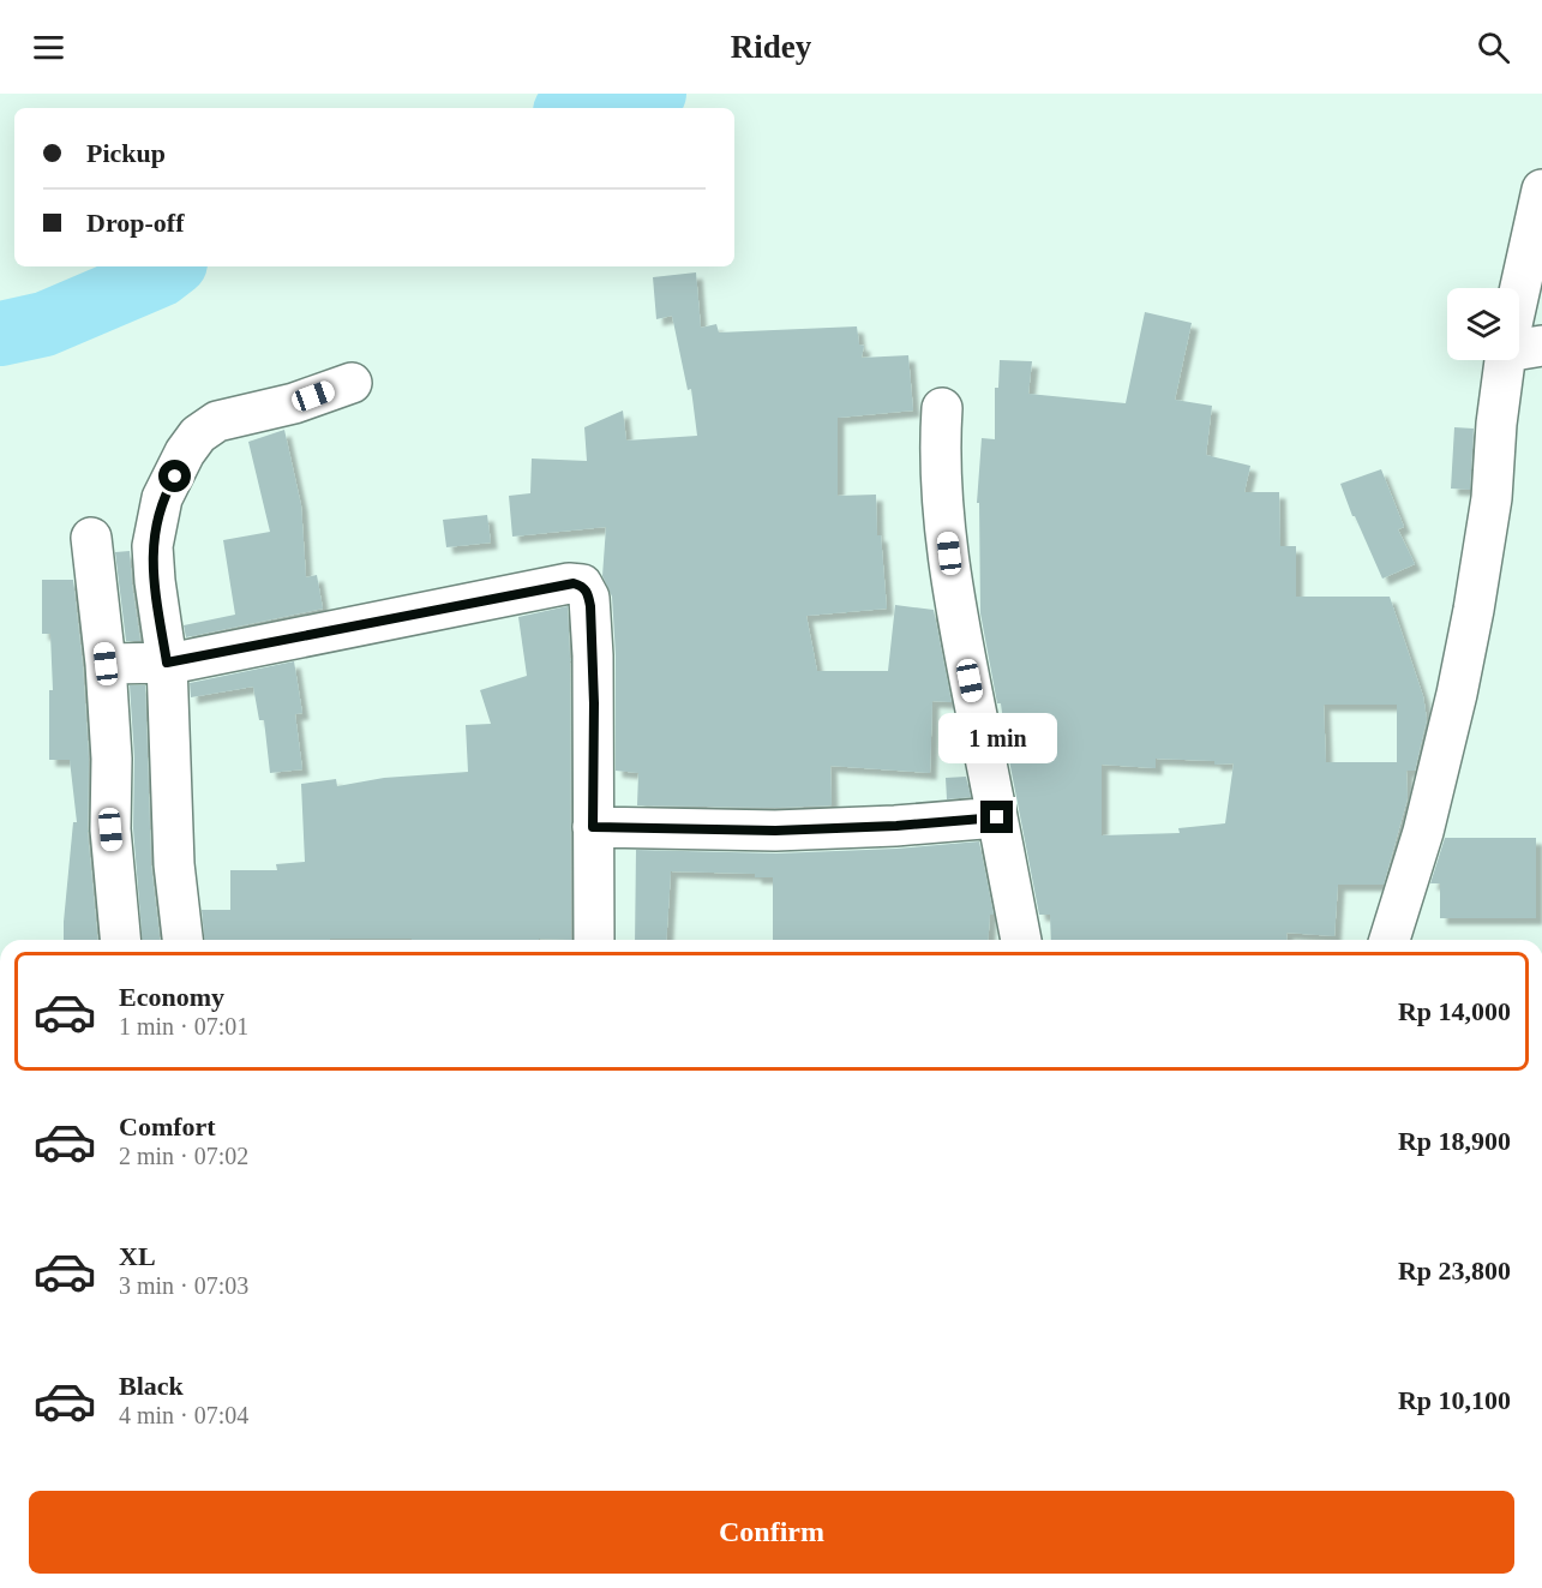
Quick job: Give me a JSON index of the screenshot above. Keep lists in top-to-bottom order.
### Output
{
  "page": {
    "header": "Ridey",
    "banner": ["Pickup", "Drop-off"],
    "bubble": "1 min",
    "list": [
      {
        "name": "Economy",
        "note": "1 min · 07:01",
        "value": "Rp 14,000"
      },
      {
        "name": "Comfort",
        "note": "2 min · 07:02",
        "value": "Rp 18,900"
      },
      {
        "name": "XL",
        "note": "3 min · 07:03",
        "value": "Rp 23,800"
      },
      {
        "name": "Black",
        "note": "4 min · 07:04",
        "value": "Rp 10,100"
      }
    ],
    "buttons": "Confirm"
  }
}
